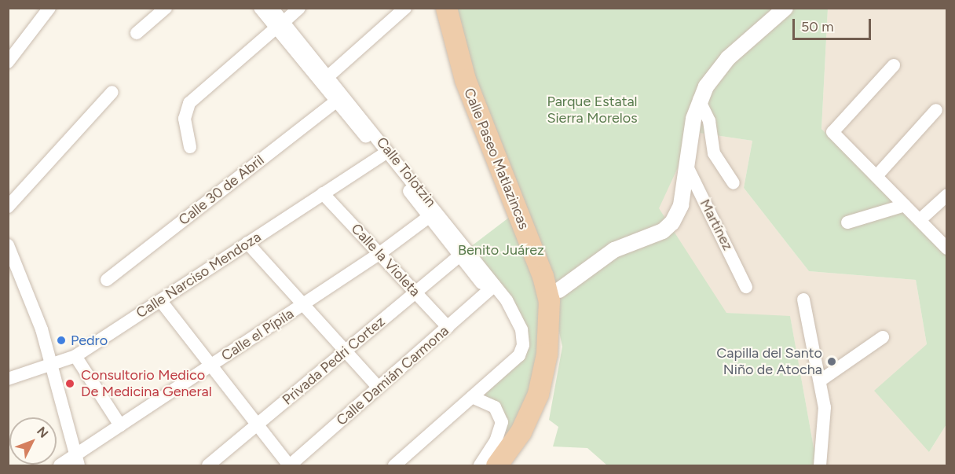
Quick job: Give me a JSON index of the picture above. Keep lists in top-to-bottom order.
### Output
{
  "streets": {
    "highway": ["Calle Paseo Matlazincas"],
    "street": [
      "Calle Tolotzin",
      "Calle 30 de Abril",
      "Martínez",
      "Calle la Violeta",
      "Calle Narciso Mendoza",
      "Calle el Pípila",
      "Privada Pedri Cortez",
      "Calle Damián Carmona"
    ]
  },
  "crossings": [
    ["Calle Tolotzin", "Calle 30 de Abril"],
    ["Calle Tolotzin", "Calle Narciso Mendoza"],
    ["Calle Tolotzin", "Calle el Pípila"],
    ["Calle Tolotzin", "Privada Pedri Cortez"],
    ["Calle Tolotzin", "Calle Damián Carmona"],
    ["Calle la Violeta", "Calle Narciso Mendoza"],
    ["Calle la Violeta", "Calle el Pípila"],
    ["Calle la Violeta", "Privada Pedri Cortez"],
    ["Calle la Violeta", "Calle Damián Carmona"]
  ],
  "parks": ["Parque Estatal Sierra Morelos", "Benito Juárez"],
  "places": ["Pedro", "Capilla del Santo Niño de Atocha", "Consultorio Medico De Medicina General"],
  "scale_bar": "50 m",
  "north": "top right"
}
